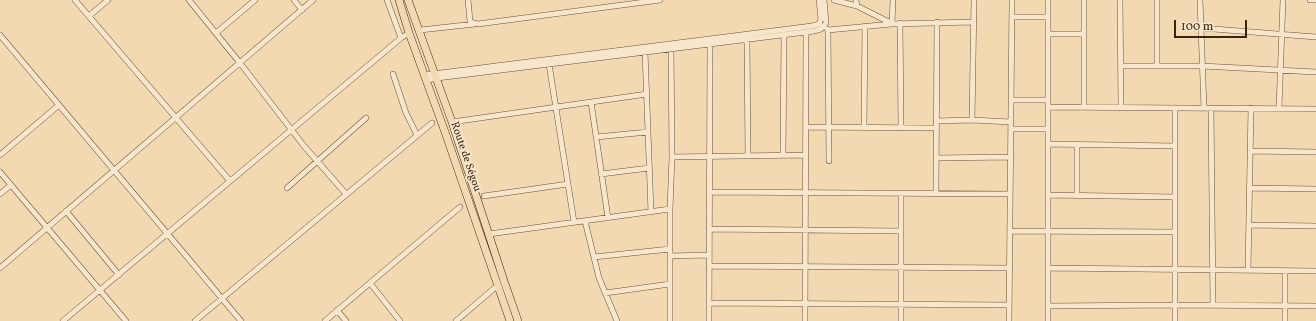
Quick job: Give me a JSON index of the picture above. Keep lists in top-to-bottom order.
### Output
{
  "streets": {
    "highway": ["Route de Ségou"]
  },
  "scale_bar": "100 m"
}
